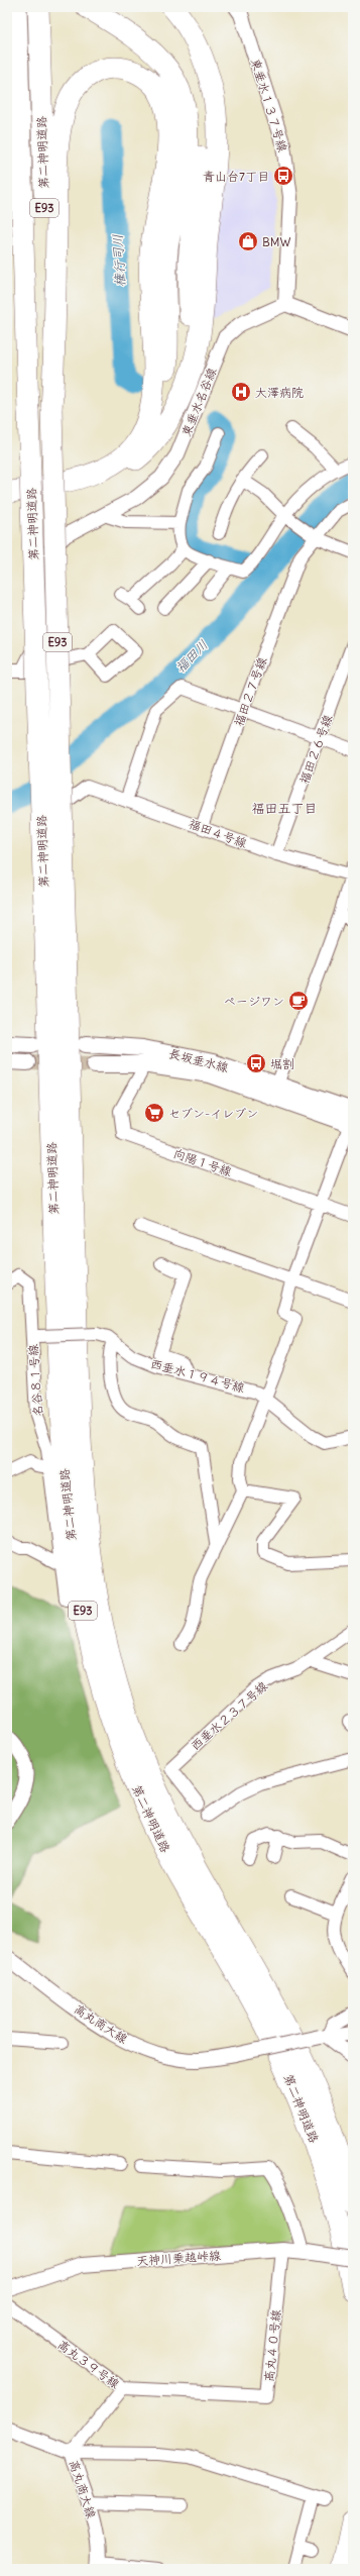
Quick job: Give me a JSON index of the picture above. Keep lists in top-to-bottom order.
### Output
{
  "streets": {
    "highway": ["第二神明道路", "E93"],
    "main road": ["長坂垂水線"],
    "street": [
      "東垂水１３７号線",
      "東垂水名谷線",
      "福田２７号線",
      "福田２６号線",
      "福田４号線",
      "向陽１号線",
      "西垂水１９４号線",
      "名谷８１号線",
      "西垂水２３７号線",
      "高丸商大線",
      "天神川乗越峠線",
      "高丸４０号線",
      "高丸３９号線"
    ]
  },
  "crossings": [
    ["東垂水１３７号線", "東垂水名谷線"],
    ["福田２７号線", "福田４号線"],
    ["福田２６号線", "福田４号線"],
    ["長坂垂水線", "向陽１号線"],
    ["西垂水１９４号線", "名谷８１号線"],
    ["高丸商大線", "高丸３９号線"],
    ["天神川乗越峠線", "高丸４０号線"],
    ["高丸４０号線", "高丸３９号線"]
  ],
  "districts": ["福田五丁目"],
  "water": ["権行司川", "福田川"],
  "places": {
    "bus stop": ["青山台7丁目", "堀割"],
    "shop": ["BMW"],
    "hospital": ["大澤病院"],
    "cafe": ["ページワン"],
    "supermarket": ["セブン-イレブン"]
  }
}
